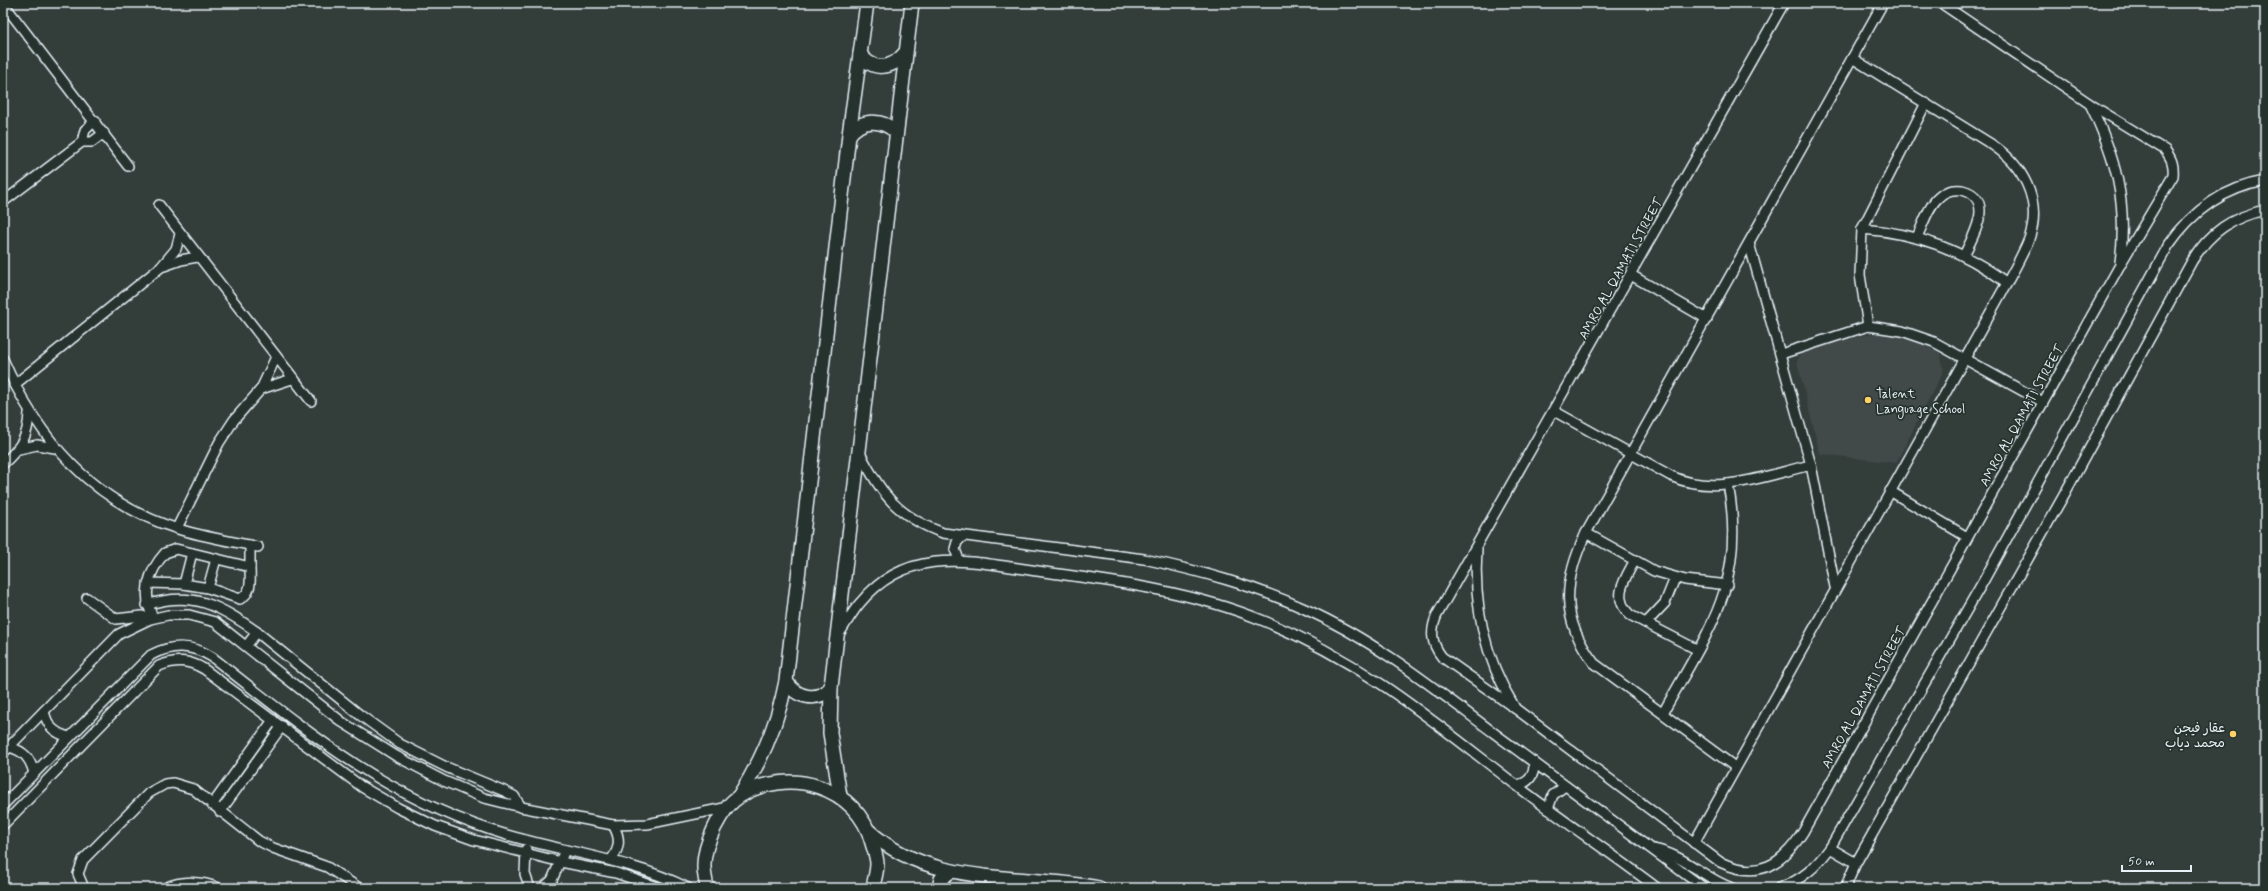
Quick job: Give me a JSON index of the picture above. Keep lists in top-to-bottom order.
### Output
{
  "streets": {
    "street": ["AMRO AL QAMATI STREET"]
  },
  "places": ["Talent Language School", "عقار فيجن محمد دياب"],
  "scale_bar": "50 m"
}
